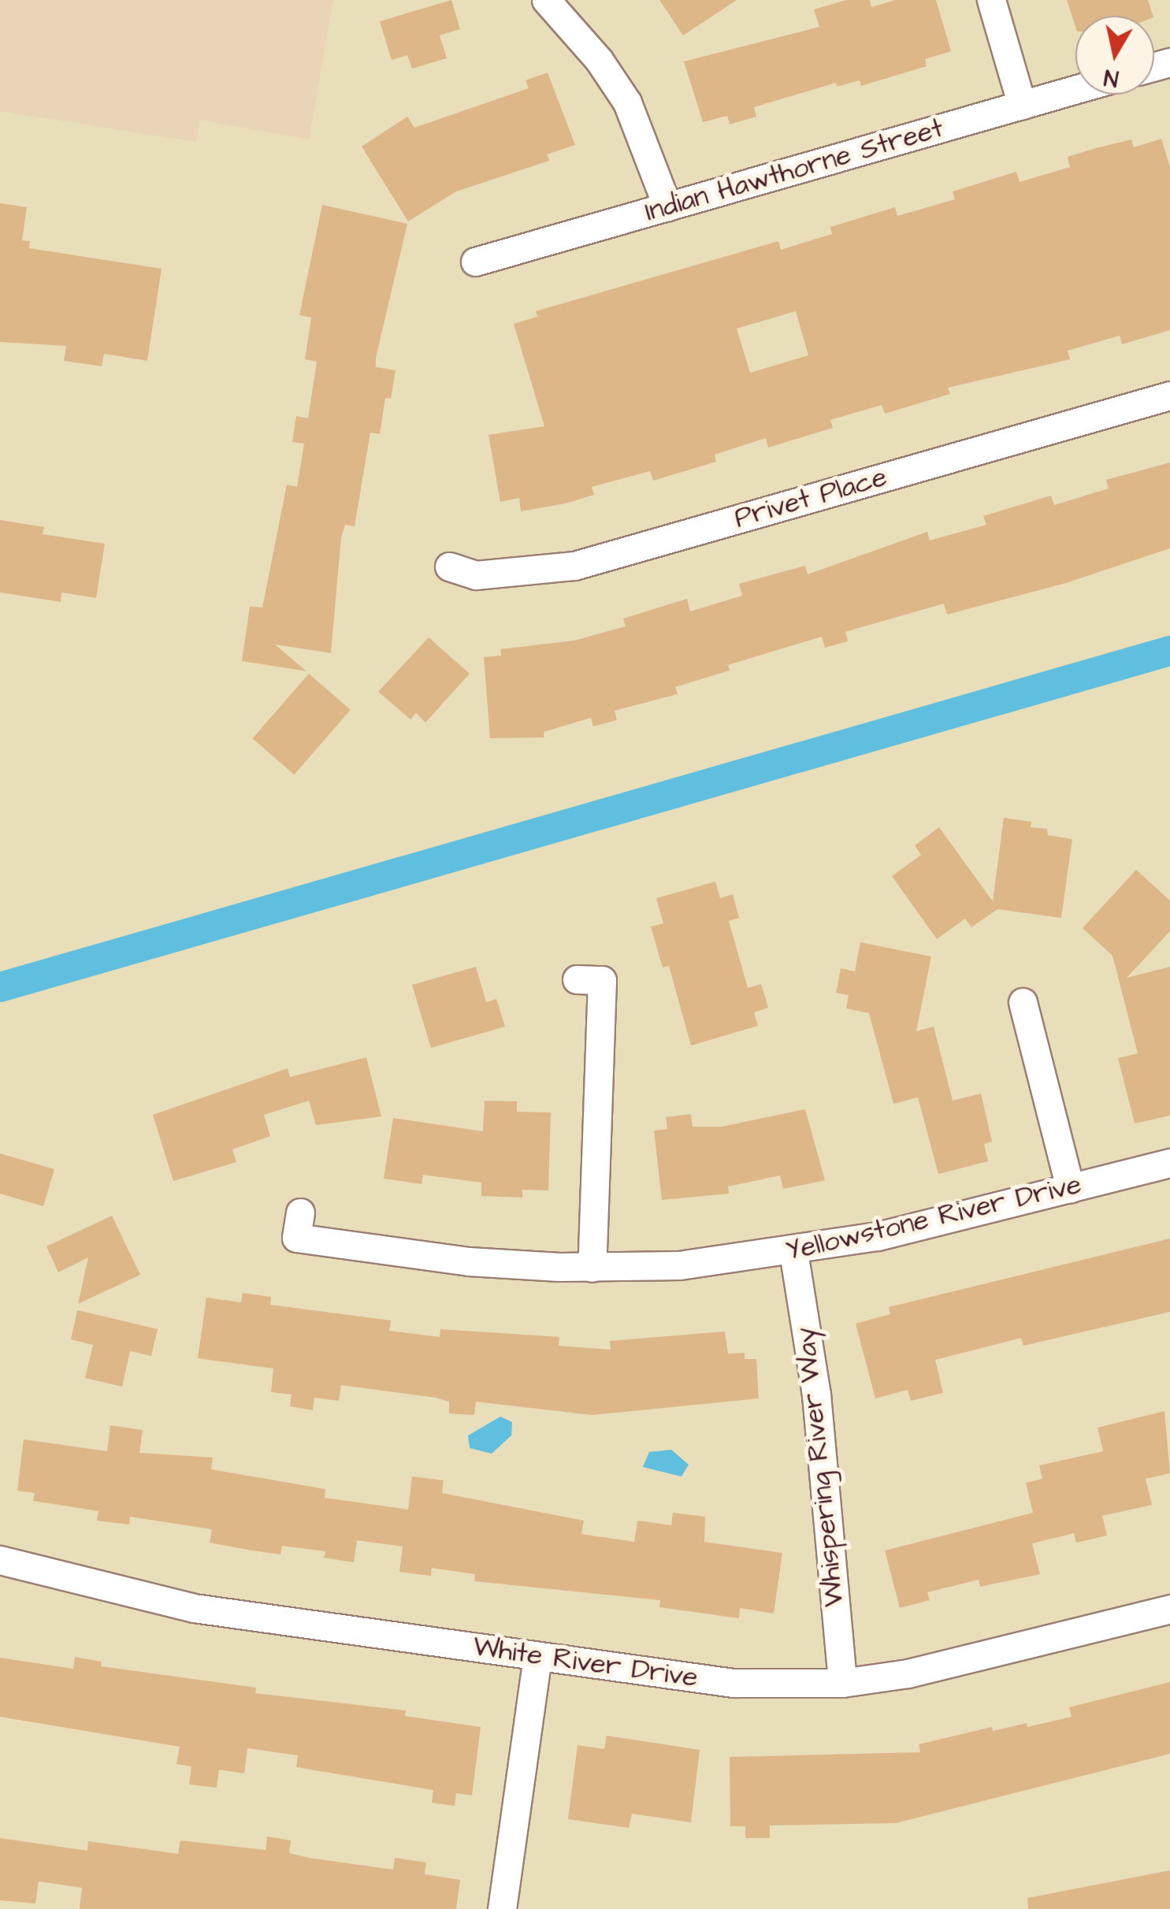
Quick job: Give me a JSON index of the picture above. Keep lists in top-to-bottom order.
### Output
{
  "streets": {
    "street": [
      "Indian Hawthorne Street",
      "Privet Place",
      "Yellowstone River Drive",
      "Whispering River Way",
      "White River Drive"
    ]
  },
  "crossings": [
    ["Yellowstone River Drive", "Whispering River Way"],
    ["Whispering River Way", "White River Drive"]
  ],
  "north": "bottom"
}
